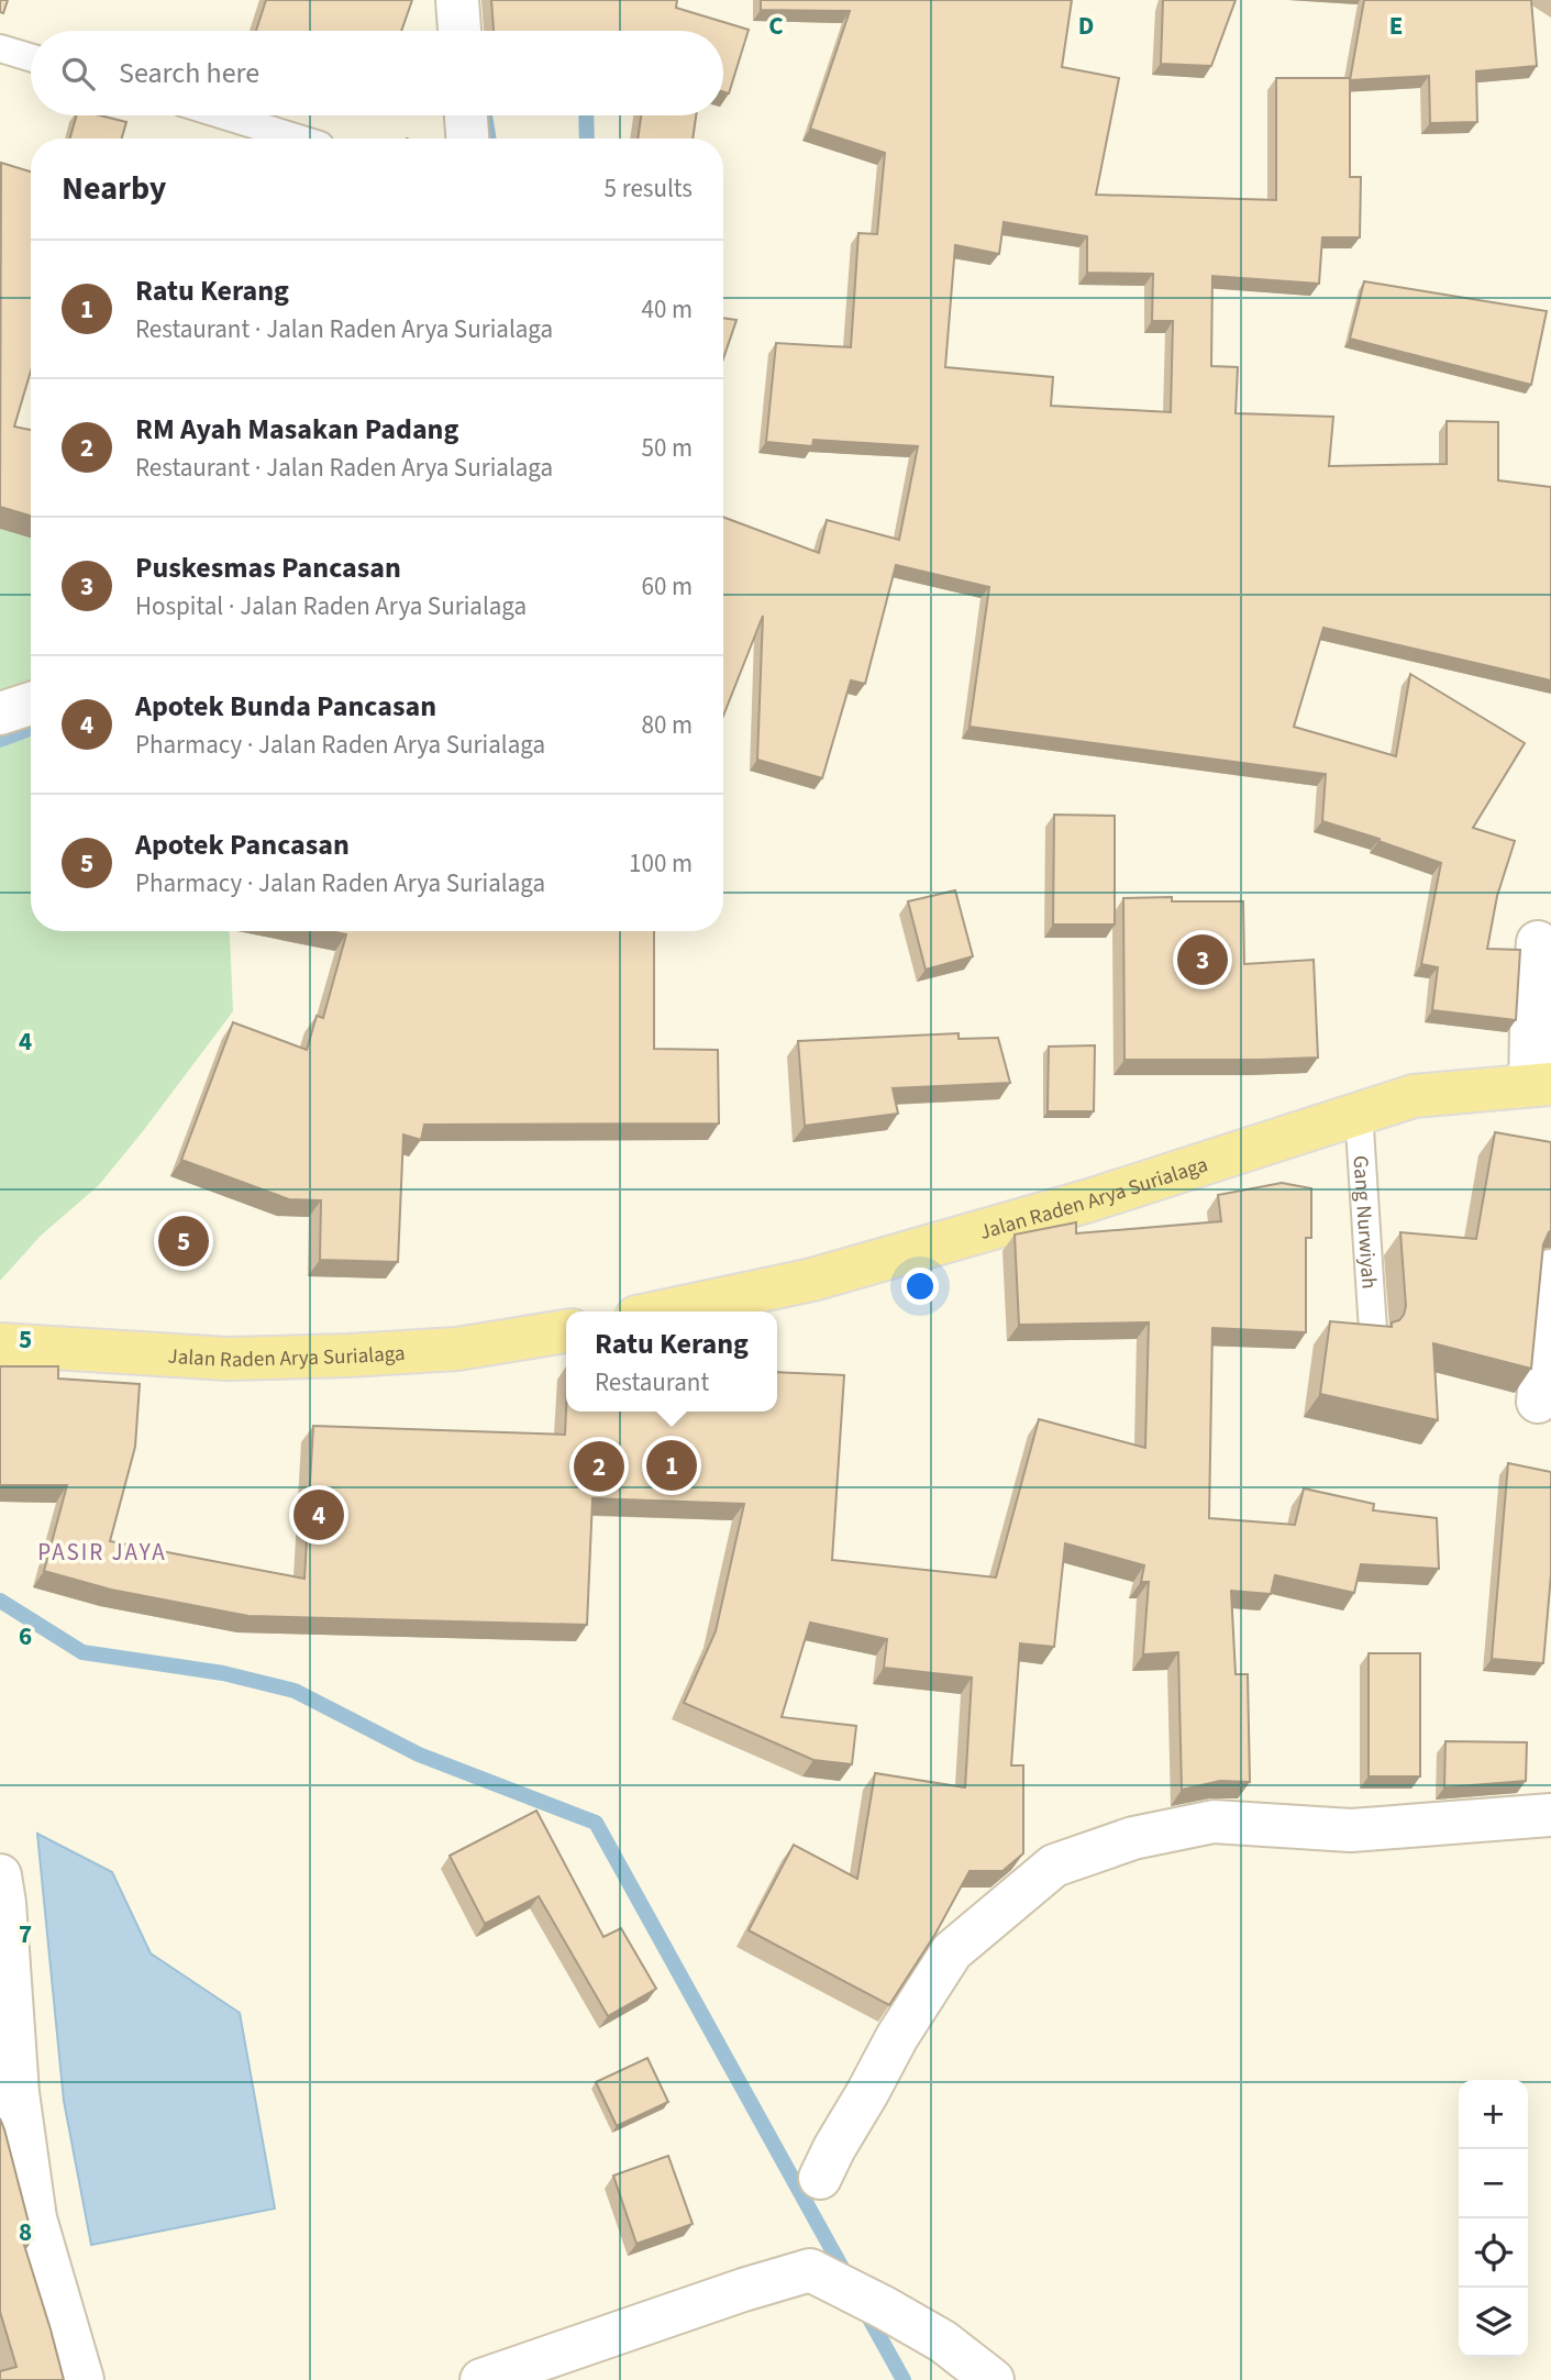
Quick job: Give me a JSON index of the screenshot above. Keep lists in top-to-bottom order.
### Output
{
  "streets": {
    "main road": ["Jalan Raden Arya Surialaga"],
    "lane": ["Gang Nurwiyah"]
  },
  "crossings": [
    ["Jalan Raden Arya Surialaga", "Gang Nurwiyah"]
  ],
  "districts": ["PASIR JAYA"],
  "page": {
    "search": "Search here",
    "heading": ["Nearby", "5 results"],
    "list": [
      {
        "mark": "1",
        "name": "Ratu Kerang",
        "note": "Restaurant · Jalan Raden Arya Surialaga",
        "value": "40 m"
      },
      {
        "mark": "2",
        "name": "RM Ayah Masakan Padang",
        "note": "Restaurant · Jalan Raden Arya Surialaga",
        "value": "50 m"
      },
      {
        "mark": "3",
        "name": "Puskesmas Pancasan",
        "note": "Hospital · Jalan Raden Arya Surialaga",
        "value": "60 m"
      },
      {
        "mark": "4",
        "name": "Apotek Bunda Pancasan",
        "note": "Pharmacy · Jalan Raden Arya Surialaga",
        "value": "80 m"
      },
      {
        "mark": "5",
        "name": "Apotek Pancasan",
        "note": "Pharmacy · Jalan Raden Arya Surialaga",
        "value": "100 m"
      }
    ],
    "pins": [
      "3",
      "5",
      "1",
      "2",
      "4"
    ],
    "popup": ["Ratu Kerang", "Restaurant"],
    "map_buttons": ["+", "−"]
  },
  "grid": {
    "columns": ["C", "D", "E"],
    "rows": [
      "4",
      "5",
      "6",
      "7",
      "8"
    ]
  }
}
